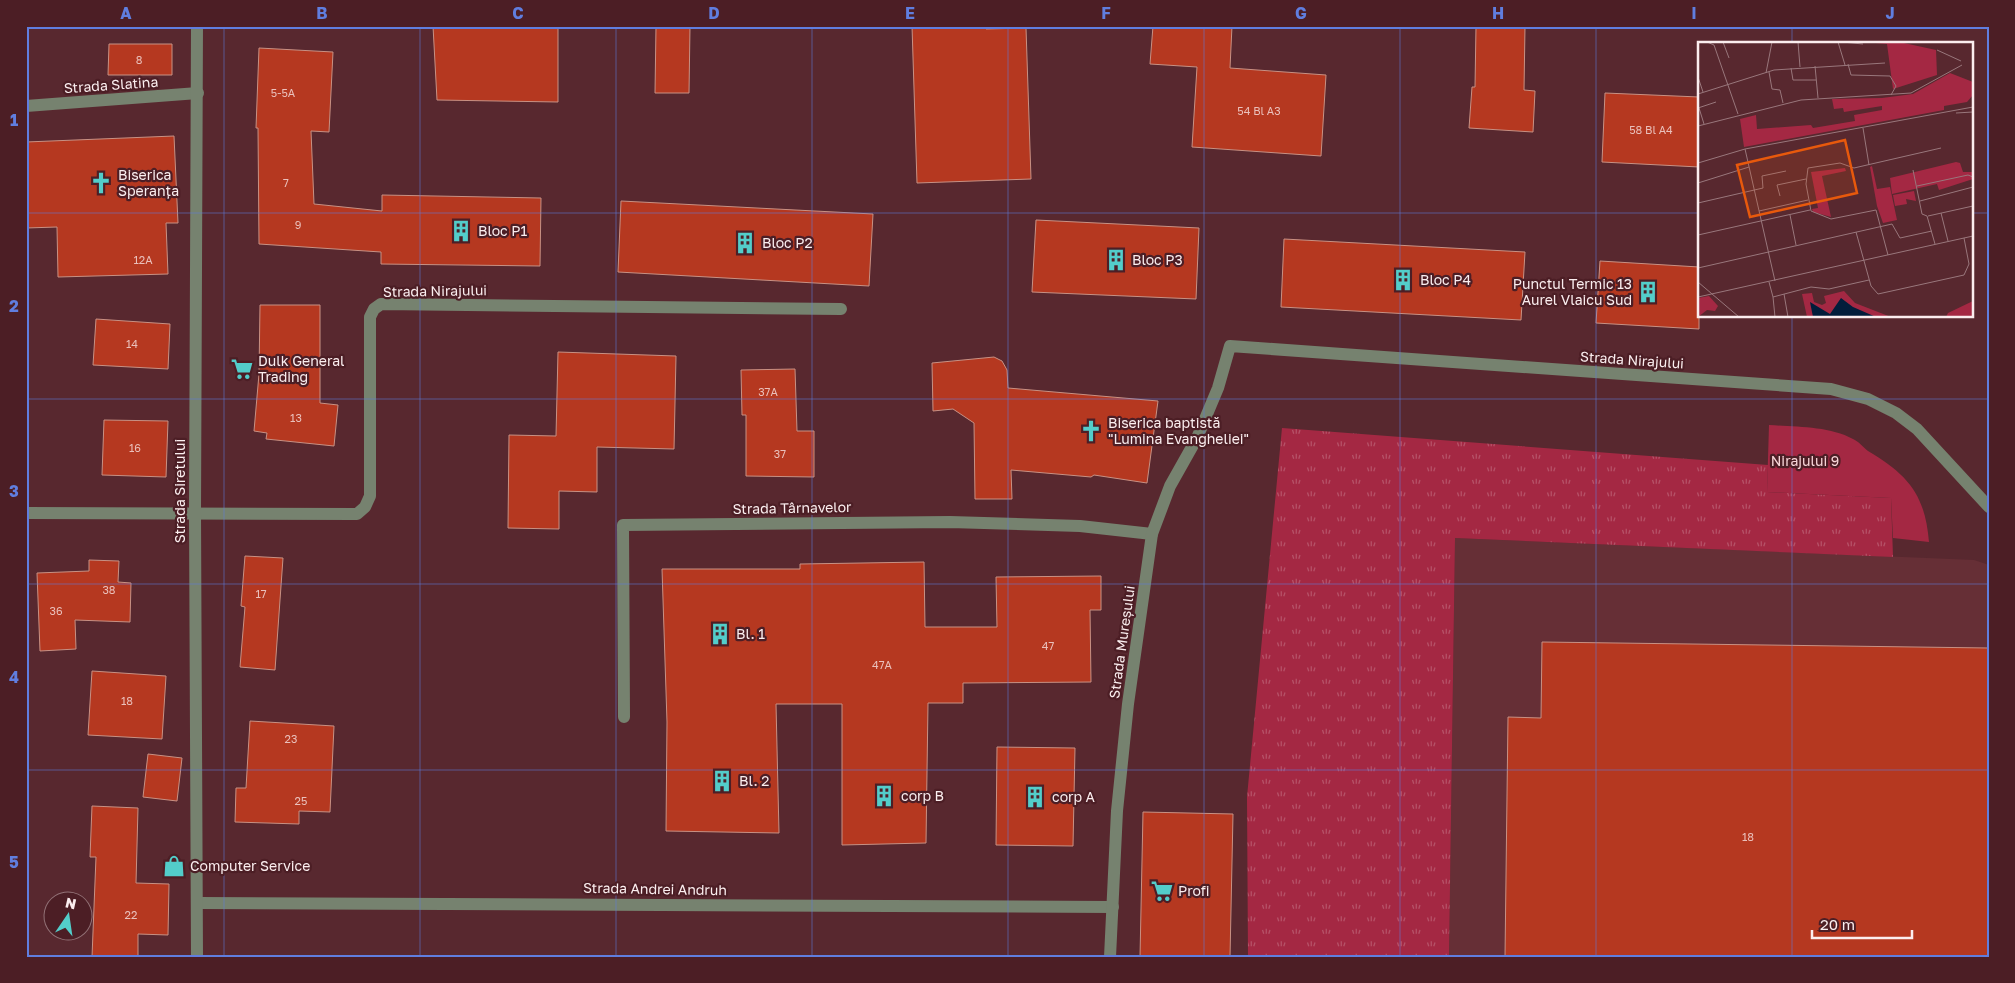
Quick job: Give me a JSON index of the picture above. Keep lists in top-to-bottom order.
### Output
{
  "streets": {
    "street": [
      "Strada Slatina",
      "Strada Nirajului",
      "Strada Siretului",
      "Strada Târnavelor",
      "Strada Mureșului",
      "Strada Andrei Andruh"
    ]
  },
  "crossings": [
    ["Strada Slatina", "Strada Siretului"],
    ["Strada Nirajului", "Strada Siretului"],
    ["Strada Nirajului", "Strada Mureșului"],
    ["Strada Siretului", "Strada Andrei Andruh"],
    ["Strada Târnavelor", "Strada Mureșului"],
    ["Strada Mureșului", "Strada Andrei Andruh"]
  ],
  "parks": ["Nirajului 9"],
  "places": {
    "church": ["Biserica Speranța", "Biserica baptistă \"Lumina Evangheliei\""],
    "building": [
      "Bloc P1",
      "Bloc P2",
      "Bloc P3",
      "Bloc P4",
      "Punctul Termic 13 Aurel Vlaicu Sud",
      "Bl. 1",
      "Bl. 2",
      "corp B",
      "corp A"
    ],
    "supermarket": ["Dulk General Trading", "Profi"],
    "shop": ["Computer Service"]
  },
  "house_numbers": [
    "8",
    "5-5A",
    "54 Bl A3",
    "58 Bl A4",
    "7",
    "9",
    "12A",
    "14",
    "37A",
    "13",
    "16",
    "37",
    "38",
    "17",
    "36",
    "47",
    "47A",
    "18",
    "23",
    "25",
    "18",
    "22"
  ],
  "scale_bar": "20 m",
  "north": "top",
  "grid": {
    "columns": [
      "A",
      "B",
      "C",
      "D",
      "E",
      "F",
      "G",
      "H",
      "I",
      "J"
    ],
    "rows": [
      "1",
      "2",
      "3",
      "4",
      "5"
    ]
  }
}
